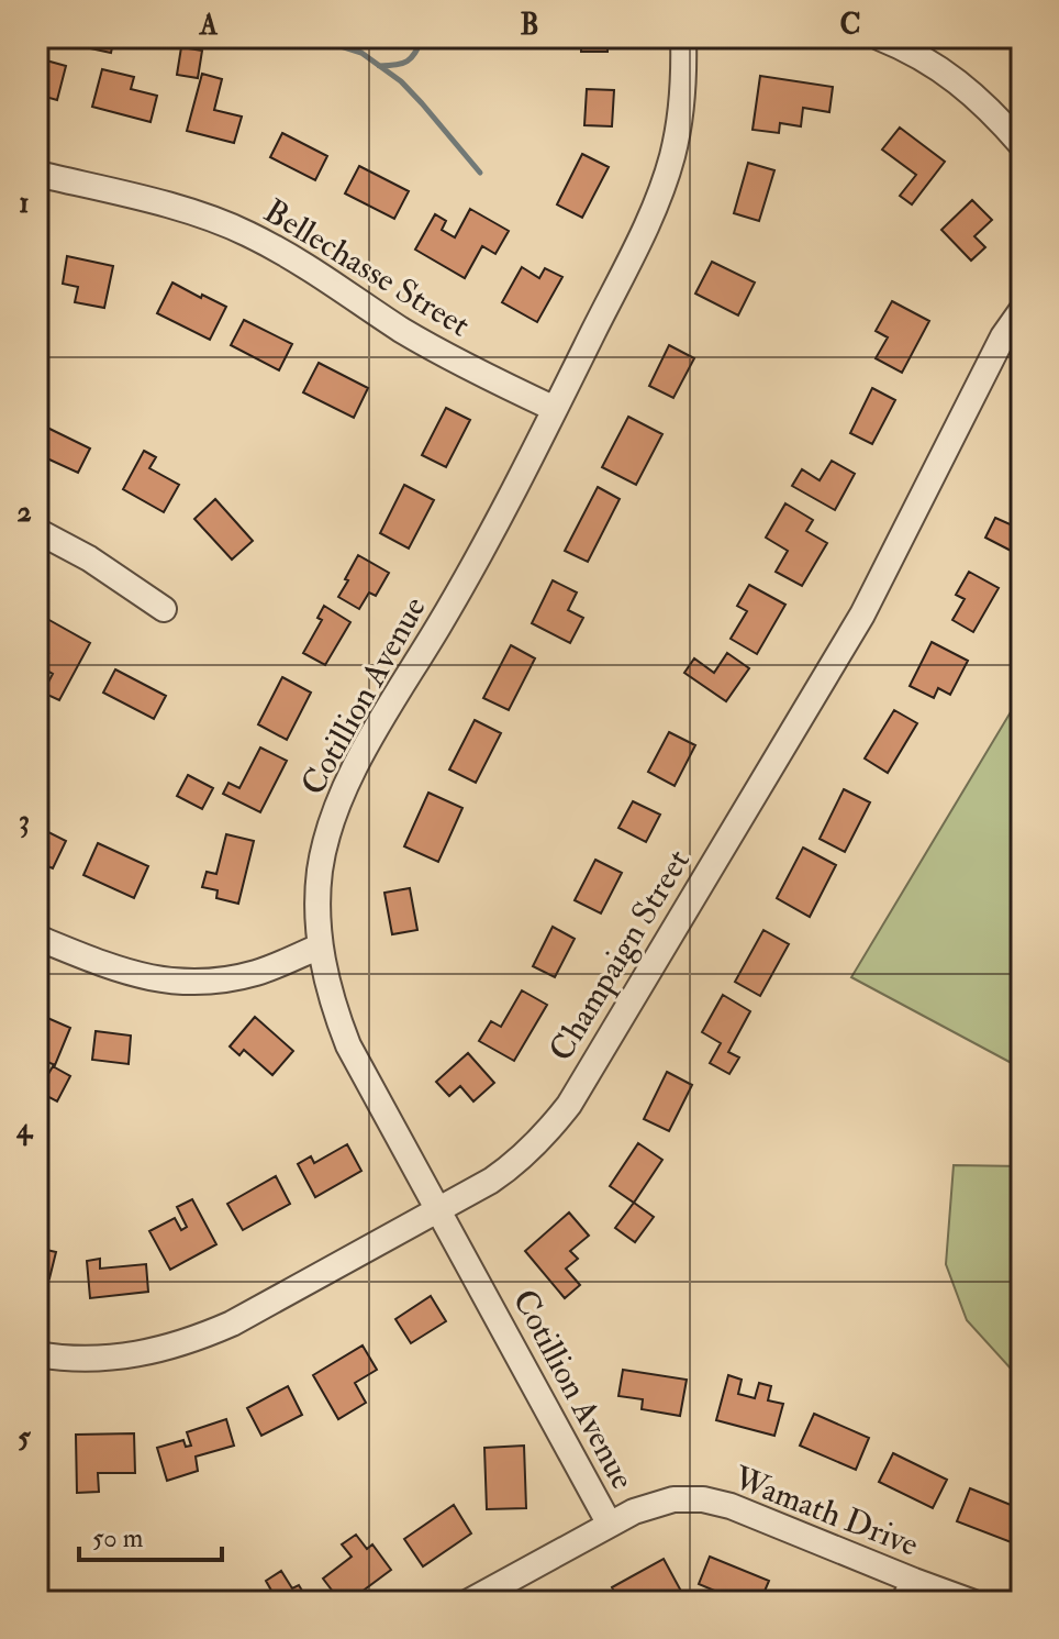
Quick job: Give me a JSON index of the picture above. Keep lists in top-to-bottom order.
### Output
{
  "streets": {
    "street": [
      "Bellechasse Street",
      "Cotillion Avenue",
      "Champaign Street",
      "Wamath Drive"
    ]
  },
  "crossings": [
    ["Bellechasse Street", "Cotillion Avenue"],
    ["Cotillion Avenue", "Champaign Street"],
    ["Cotillion Avenue", "Wamath Drive"]
  ],
  "scale_bar": "50 m",
  "grid": {
    "columns": ["A", "B", "C"],
    "rows": [
      "1",
      "2",
      "3",
      "4",
      "5"
    ]
  }
}
